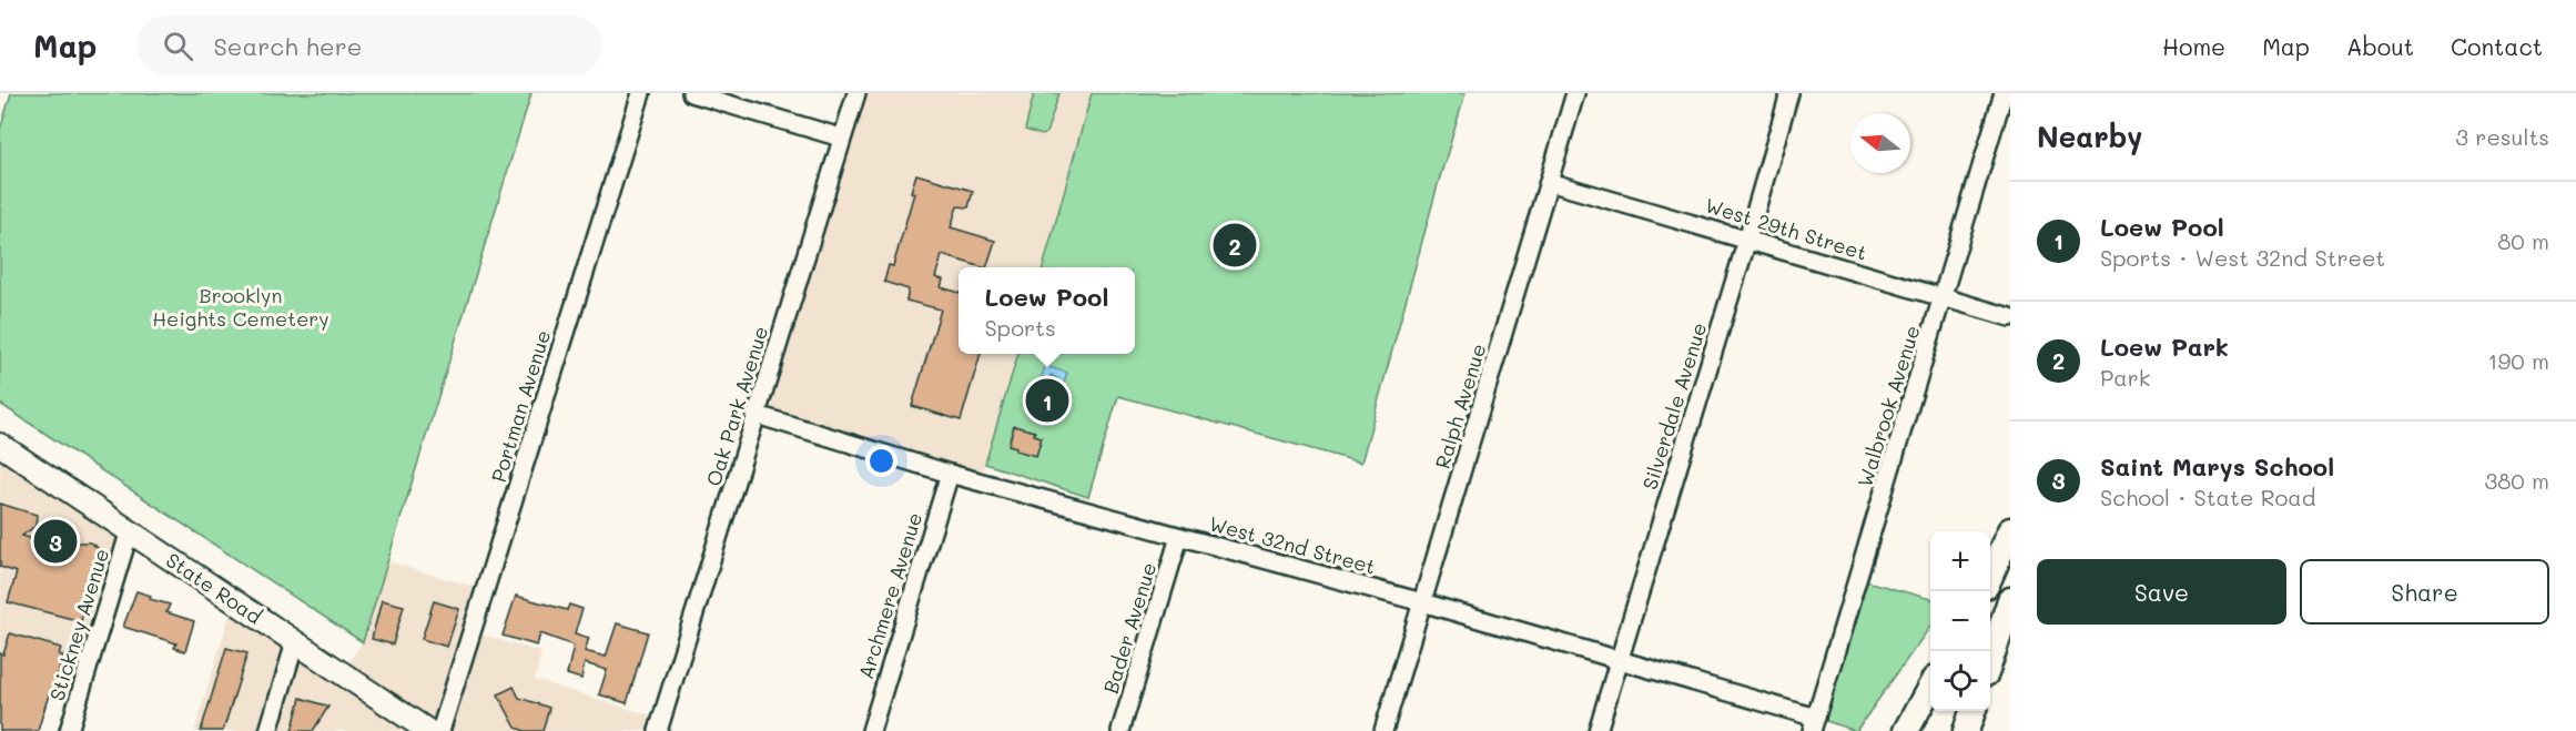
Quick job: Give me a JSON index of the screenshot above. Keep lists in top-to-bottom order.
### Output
{
  "streets": {
    "main road": ["State Road"],
    "street": [
      "West 29th Street",
      "Portman Avenue",
      "Oak Park Avenue",
      "Ralph Avenue",
      "Silverdale Avenue",
      "Walbrook Avenue",
      "West 32nd Street",
      "Archmere Avenue",
      "Stickney Avenue",
      "Bader Avenue"
    ]
  },
  "crossings": [
    ["West 29th Street", "Ralph Avenue"],
    ["West 29th Street", "Silverdale Avenue"],
    ["West 29th Street", "Walbrook Avenue"],
    ["Oak Park Avenue", "West 32nd Street"],
    ["Ralph Avenue", "West 32nd Street"],
    ["Silverdale Avenue", "West 32nd Street"],
    ["Walbrook Avenue", "West 32nd Street"],
    ["West 32nd Street", "Archmere Avenue"],
    ["West 32nd Street", "Bader Avenue"],
    ["State Road", "Stickney Avenue"]
  ],
  "parks": ["Brooklyn Heights Cemetery"],
  "north": "left",
  "page": {
    "header": "Map",
    "search": "Search here",
    "nav": [
      "Home",
      "Map",
      "About",
      "Contact"
    ],
    "heading": ["Nearby", "3 results"],
    "list": [
      {
        "mark": "1",
        "name": "Loew Pool",
        "note": "Sports · West 32nd Street",
        "value": "80 m"
      },
      {
        "mark": "2",
        "name": "Loew Park",
        "note": "Park",
        "value": "190 m"
      },
      {
        "mark": "3",
        "name": "Saint Marys School",
        "note": "School · State Road",
        "value": "380 m"
      }
    ],
    "pins": ["2", "1", "3"],
    "popup": ["Loew Pool", "Sports"],
    "map_buttons": ["+", "−"],
    "buttons": ["Save", "Share"]
  }
}
